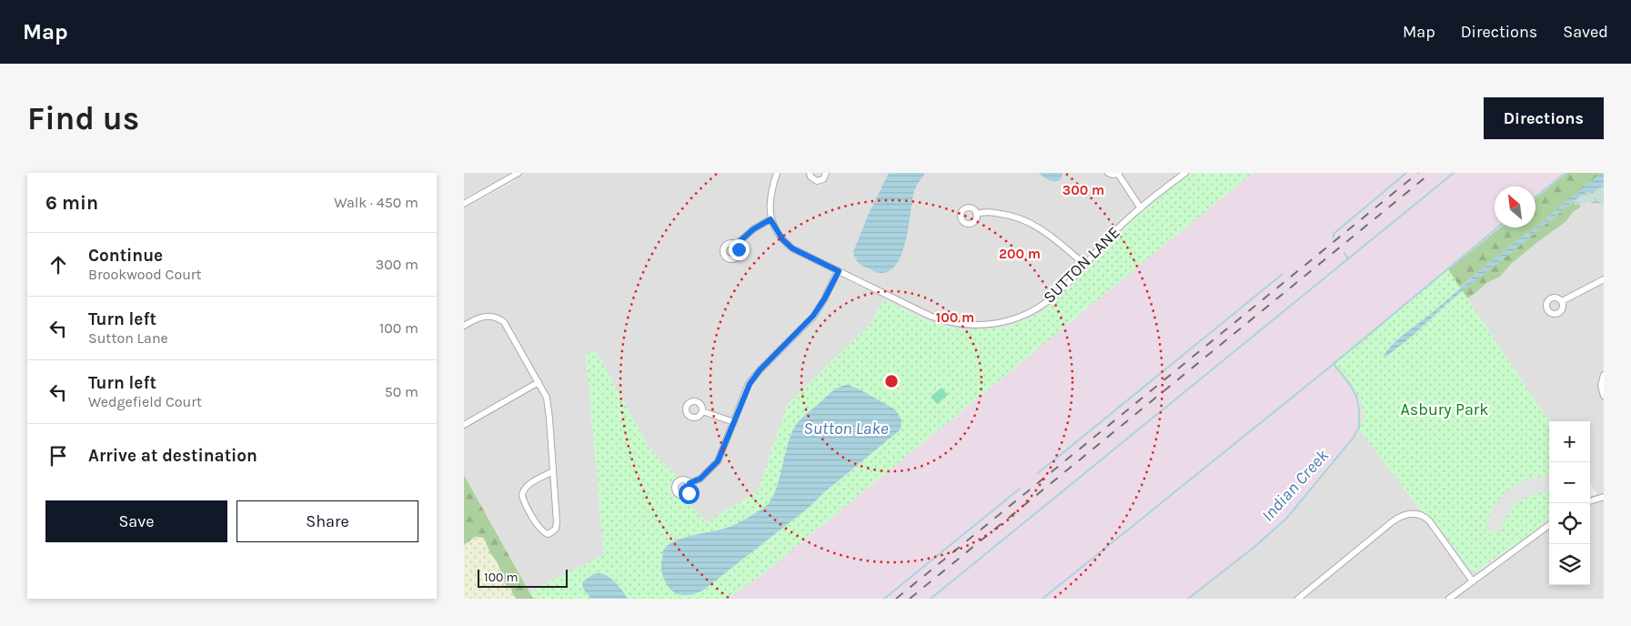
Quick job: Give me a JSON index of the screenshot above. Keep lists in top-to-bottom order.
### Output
{
  "streets": {
    "street": ["SUTTON LANE"]
  },
  "water": ["Sutton Lake", "Indian Creek"],
  "parks": ["Asbury Park"],
  "scale_bar": "100 m",
  "north": "top left",
  "page": {
    "header": "Map",
    "nav": ["Map", "Directions", "Saved"],
    "buttons": [
      "Directions",
      ["Save", "Share"]
    ],
    "title": "Find us",
    "heading": ["6 min", "Walk · 450 m"],
    "list": [
      ["Continue", "Brookwood Court", "300 m"],
      ["Turn left", "Sutton Lane", "100 m"],
      ["Turn left", "Wedgefield Court", "50 m"],
      "Arrive at destination"
    ],
    "map_buttons": ["+", "−"],
    "scale": "100 m"
  },
  "rings": ["300 m", "200 m", "100 m"]
}
